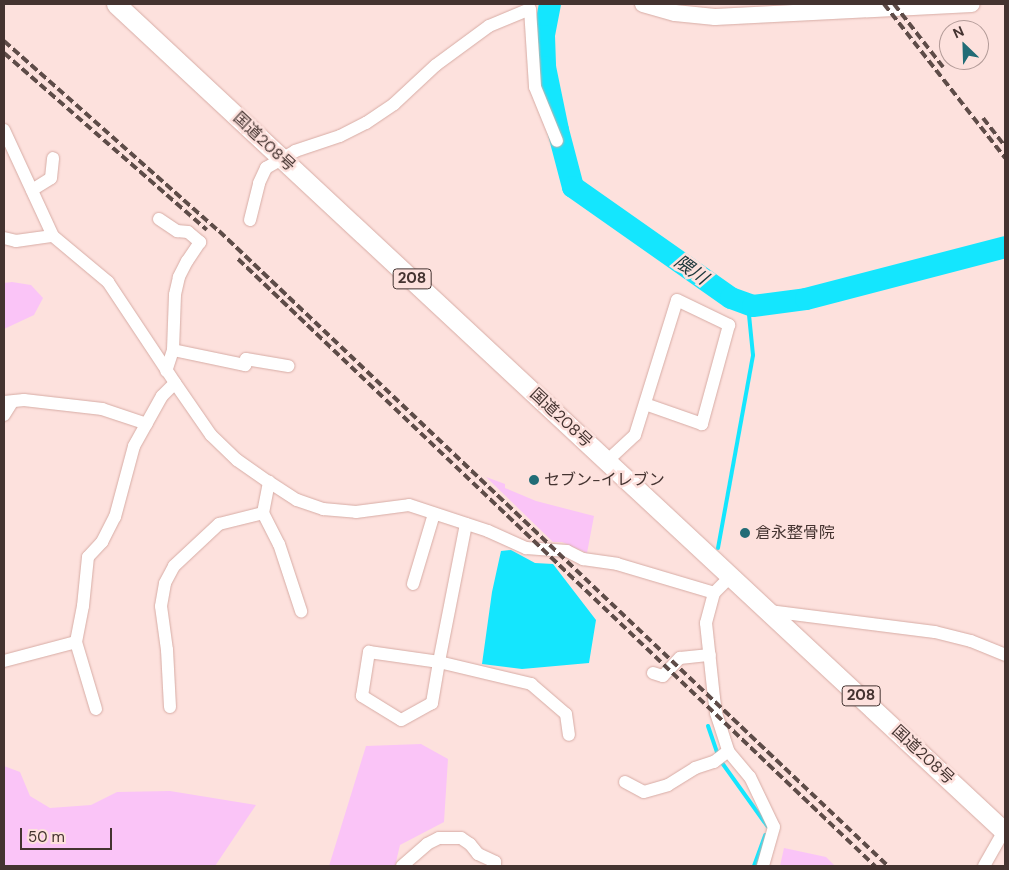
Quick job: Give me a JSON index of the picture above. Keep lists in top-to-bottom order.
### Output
{
  "streets": {
    "highway": ["国道208号", "208"]
  },
  "water": ["隈川"],
  "places": ["セブン-イレブン", "倉永整骨院"],
  "scale_bar": "50 m",
  "north": "top left"
}
